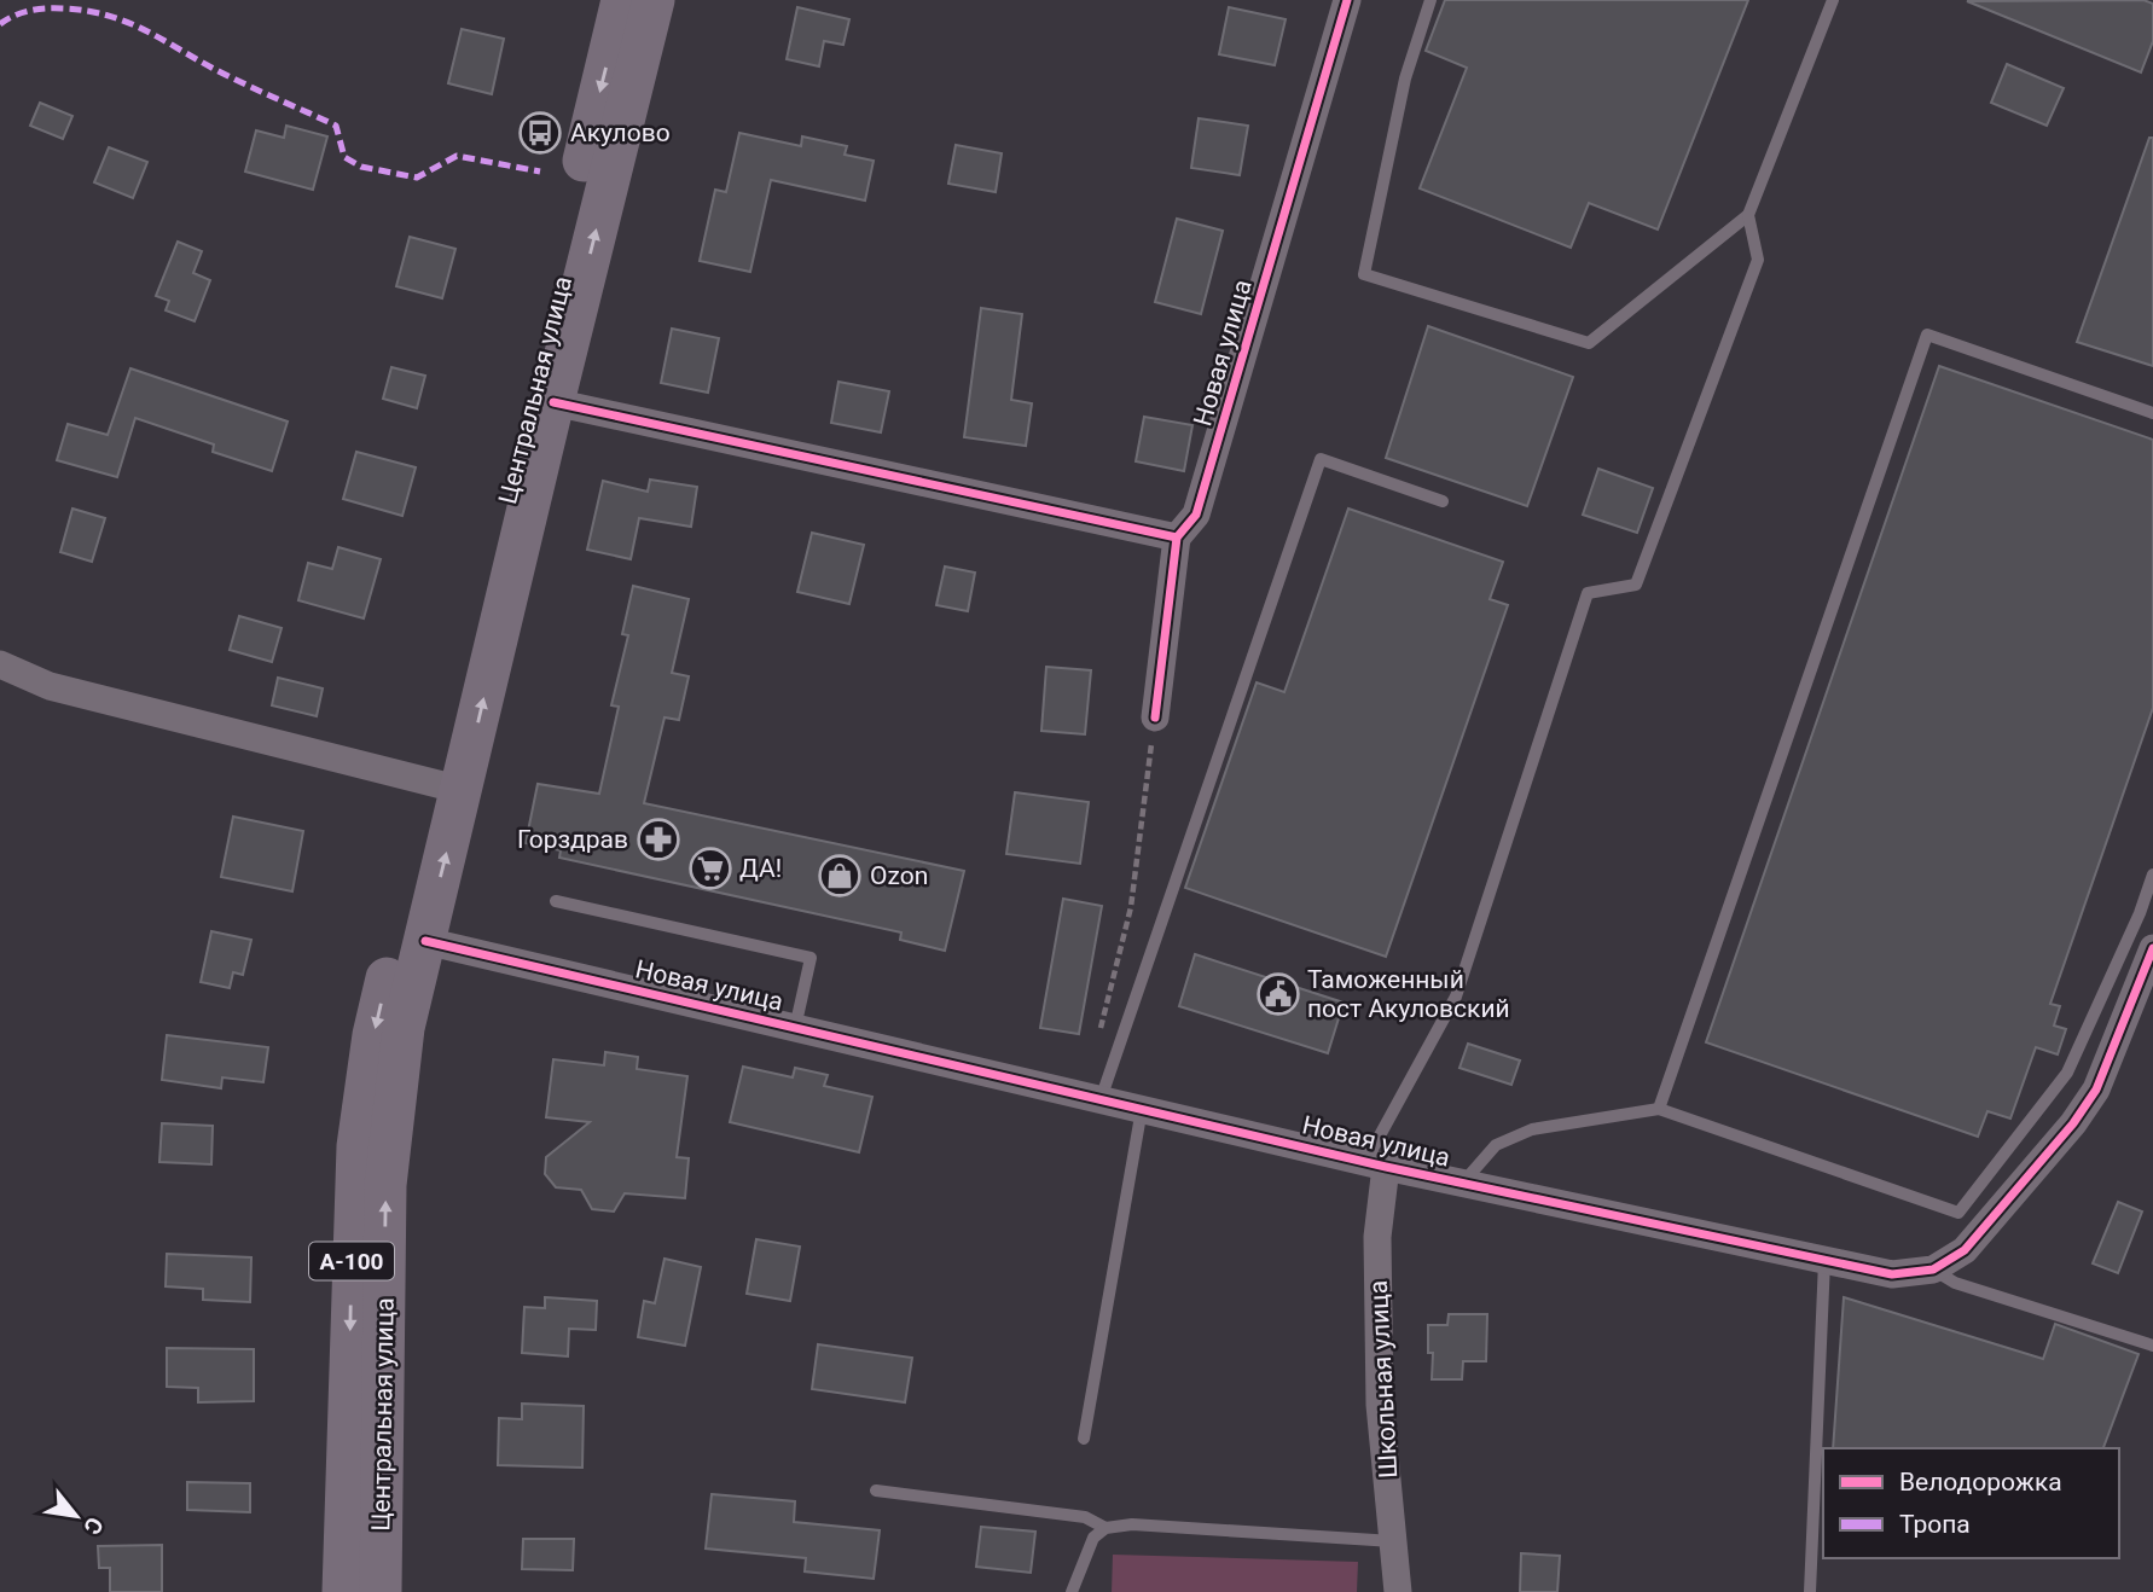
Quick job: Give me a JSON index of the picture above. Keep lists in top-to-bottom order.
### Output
{
  "streets": {
    "main road": ["Центральная улица", "А-100"],
    "street": ["Новая улица", "Школьная улица"]
  },
  "crossings": [
    ["Новая улица", "Центральная улица"],
    ["Новая улица", "Школьная улица"]
  ],
  "places": {
    "bus stop": ["Акулово"],
    "pharmacy": ["Горздрав"],
    "supermarket": ["ДА!"],
    "shop": ["Ozon"],
    "public building": ["Таможенный пост Акуловский"]
  },
  "legend": ["Велодорожка", "Тропа"],
  "north": "bottom right"
}
